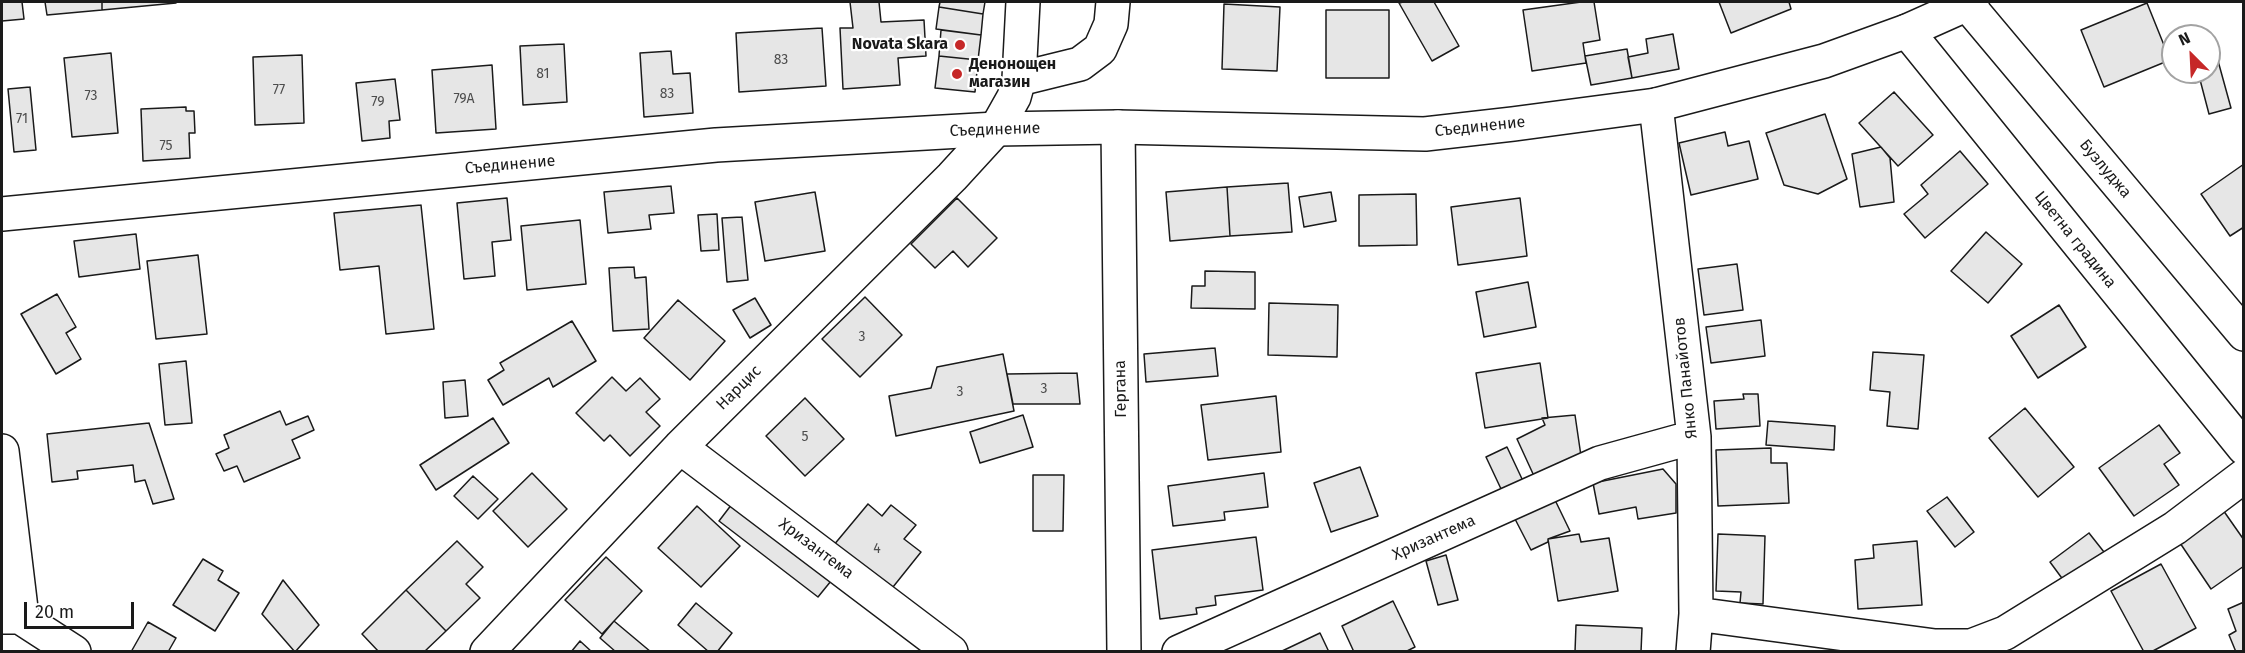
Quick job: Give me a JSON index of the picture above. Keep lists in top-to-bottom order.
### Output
{
  "streets": {
    "street": [
      "Съединение",
      "Бузлуджа",
      "Цветна градина",
      "Янко Панайотов",
      "Нарцис",
      "Гергана",
      "Хризантема"
    ]
  },
  "crossings": [
    ["Съединение", "Бузлуджа"],
    ["Съединение", "Цветна градина"],
    ["Съединение", "Янко Панайотов"],
    ["Съединение", "Нарцис"],
    ["Съединение", "Гергана"],
    ["Янко Панайотов", "Хризантема"],
    ["Нарцис", "Хризантема"]
  ],
  "places": ["Novata Skara", "Денонощен магазин"],
  "house_numbers": [
    "83",
    "81",
    "77",
    "83",
    "73",
    "79А",
    "79",
    "71",
    "75",
    "3",
    "3",
    "3",
    "5",
    "4"
  ],
  "scale_bar": "20 m",
  "north": "top left"
}
